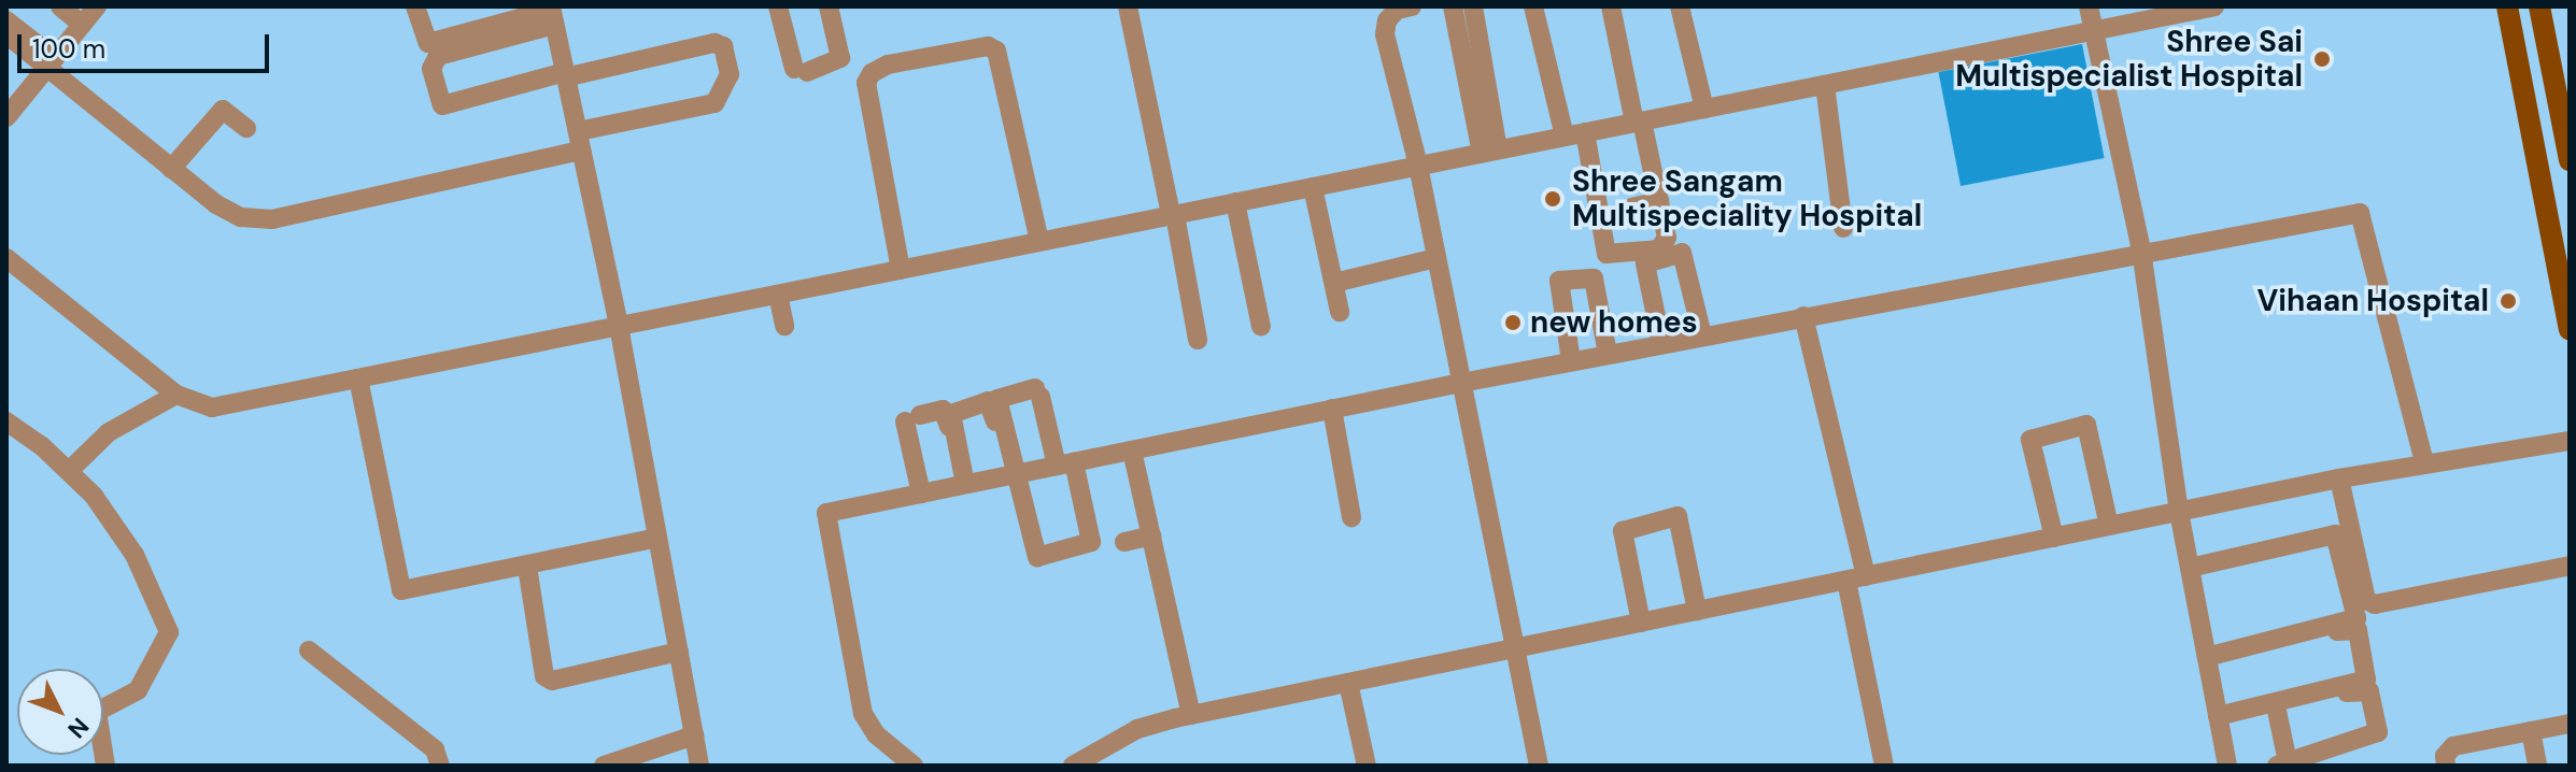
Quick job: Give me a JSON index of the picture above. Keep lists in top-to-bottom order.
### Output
{
  "places": [
    "Shree Sai Multispecialist Hospital",
    "Shree Sangam Multispeciality Hospital",
    "Vihaan Hospital",
    "new homes"
  ],
  "scale_bar": "100 m",
  "north": "bottom right"
}
